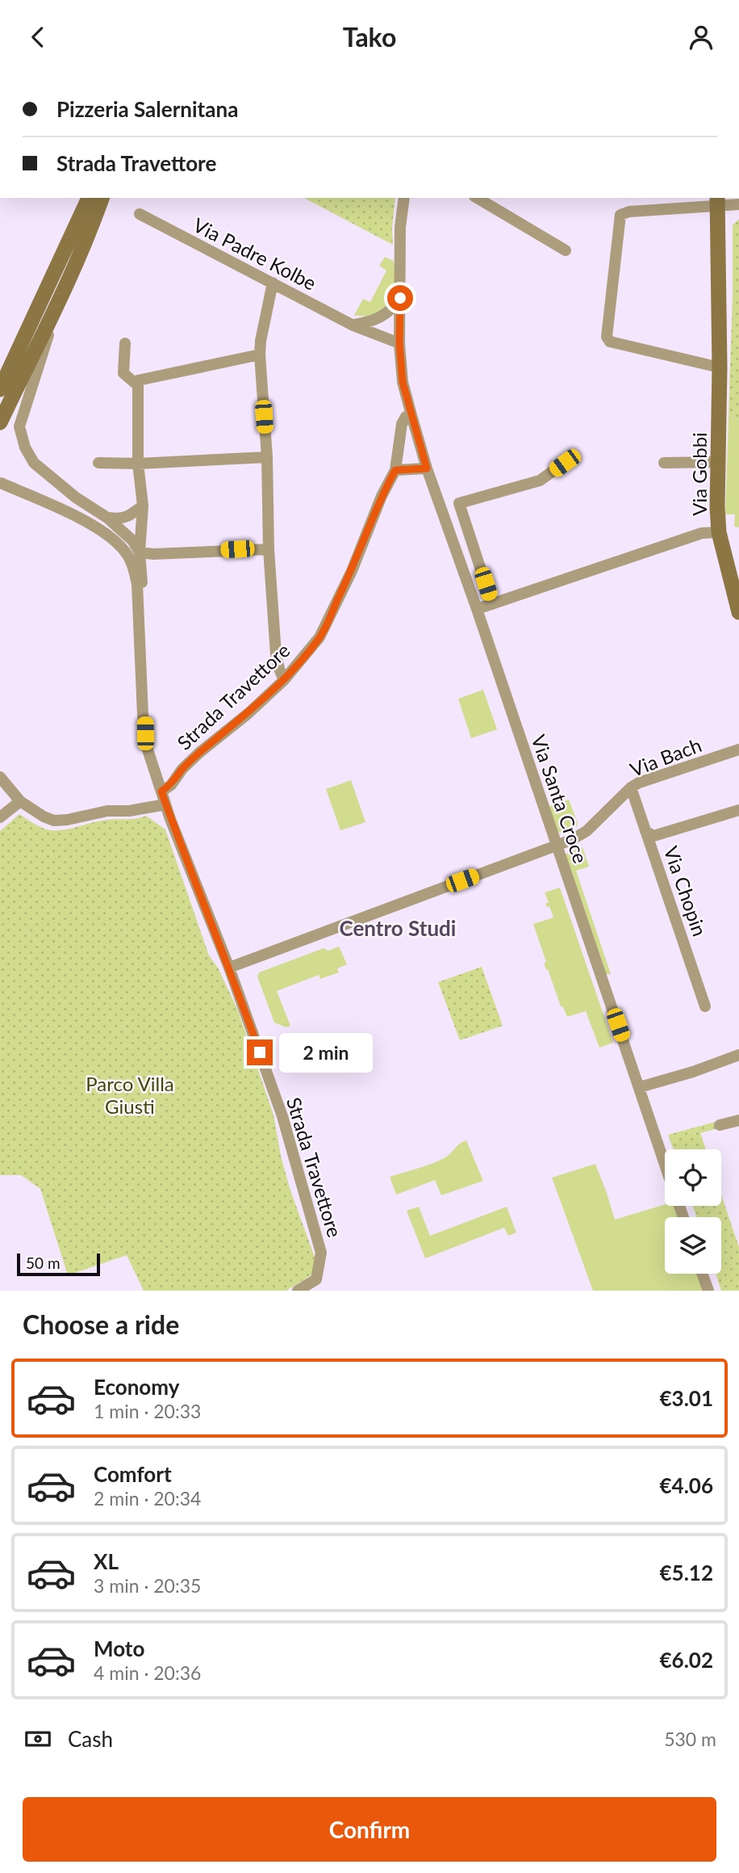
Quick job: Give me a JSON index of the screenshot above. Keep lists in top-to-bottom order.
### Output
{
  "streets": {
    "main road": ["Via Gobbi"],
    "street": [
      "Via Padre Kolbe",
      "Strada Travettore",
      "Via Bach",
      "Via Santa Croce",
      "Via Chopin"
    ]
  },
  "crossings": [
    ["Via Padre Kolbe", "Via Santa Croce"],
    ["Via Gobbi", "Via Santa Croce"],
    ["Strada Travettore", "Via Bach"],
    ["Strada Travettore", "Via Santa Croce"],
    ["Via Bach", "Via Santa Croce"],
    ["Via Bach", "Via Chopin"]
  ],
  "districts": ["Centro Studi"],
  "parks": ["Parco Villa Giusti"],
  "scale_bar": "50 m",
  "page": {
    "header": "Tako",
    "banner": ["Pizzeria Salernitana", "Strada Travettore"],
    "bubble": "2 min",
    "scale": "50 m",
    "heading": "Choose a ride",
    "list": [
      {
        "name": "Economy",
        "note": "1 min · 20:33",
        "value": "€3.01"
      },
      {
        "name": "Comfort",
        "note": "2 min · 20:34",
        "value": "€4.06"
      },
      {
        "name": "XL",
        "note": "3 min · 20:35",
        "value": "€5.12"
      },
      {
        "name": "Moto",
        "note": "4 min · 20:36",
        "value": "€6.02"
      }
    ],
    "pay": ["Cash", "530 m"],
    "buttons": "Confirm"
  }
}
